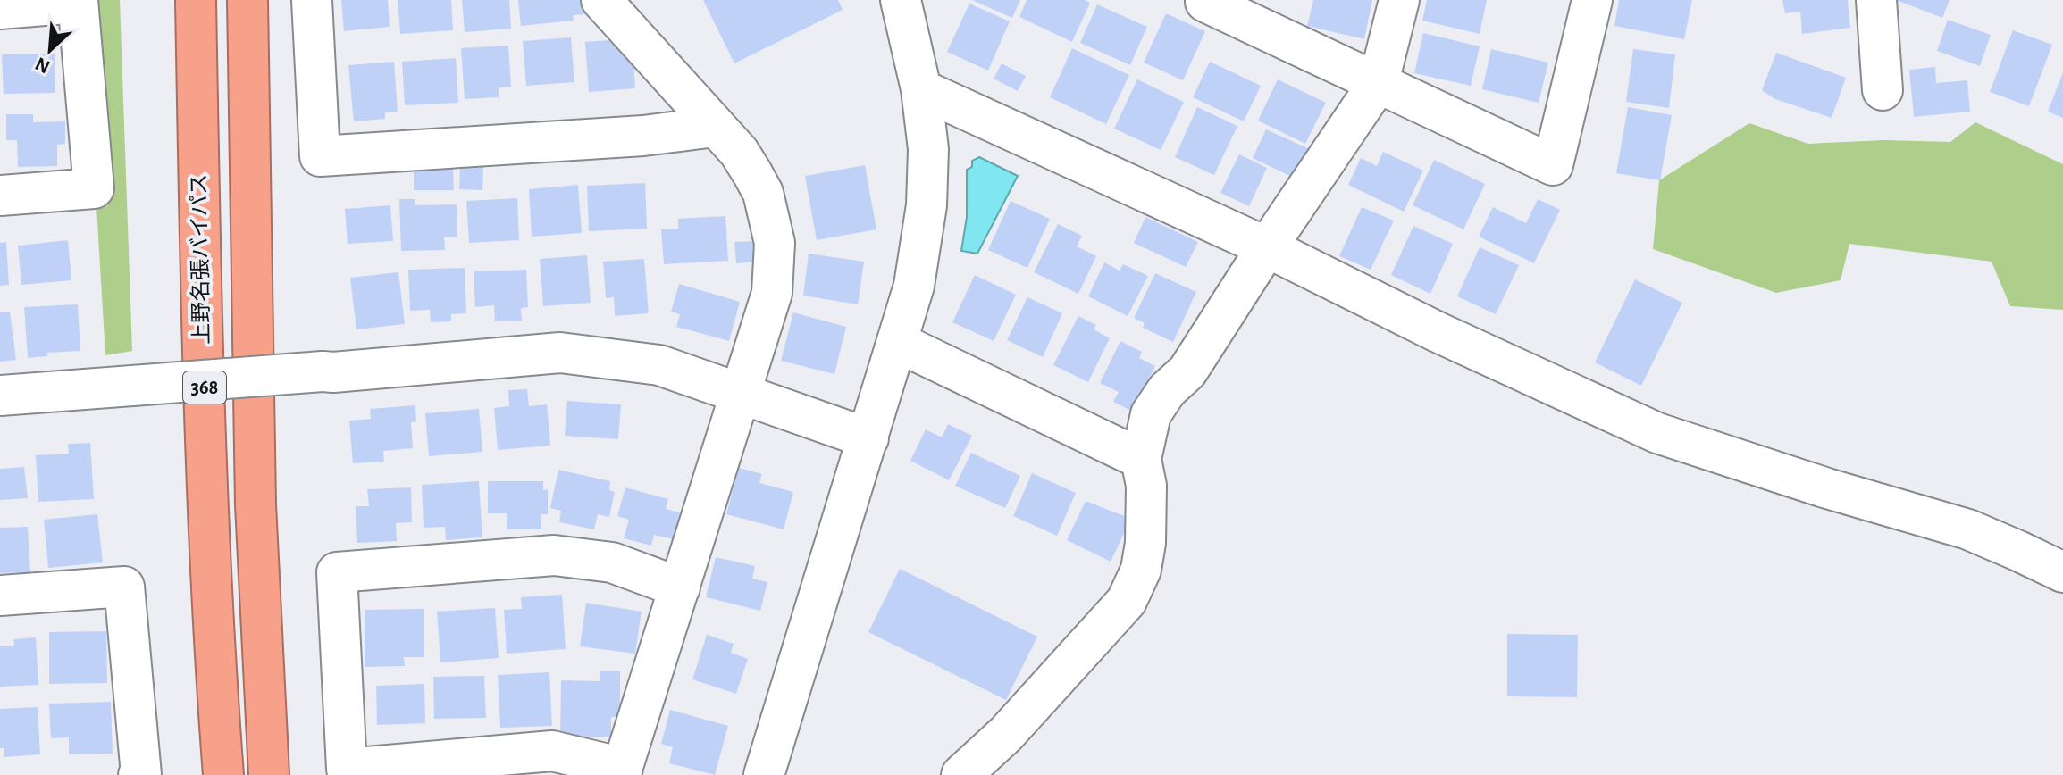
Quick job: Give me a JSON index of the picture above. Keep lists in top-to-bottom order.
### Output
{
  "streets": {
    "highway": ["上野名張バイパス", "368"]
  },
  "north": "bottom left"
}
